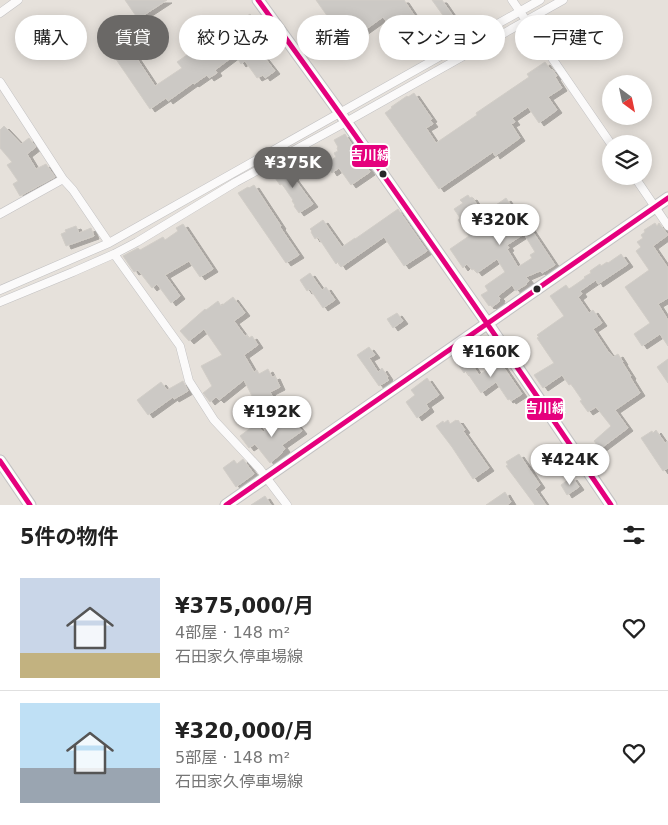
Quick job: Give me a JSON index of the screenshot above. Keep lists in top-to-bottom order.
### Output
{
  "lines": ["transit line 吉川線"],
  "north": "bottom right",
  "page": {
    "chip": [
      "購入",
      "賃貸",
      "絞り込み",
      "新着",
      "マンション",
      "一戸建て"
    ],
    "price": [
      "¥375K",
      "¥320K",
      "¥160K",
      "¥192K",
      "¥424K"
    ],
    "heading": "5件の物件",
    "list": [
      {
        "name": "¥375,000/月",
        "note": "4部屋 · 148 m² · 石田家久停車場線"
      },
      {
        "name": "¥320,000/月",
        "note": "5部屋 · 148 m² · 石田家久停車場線"
      }
    ]
  }
}
